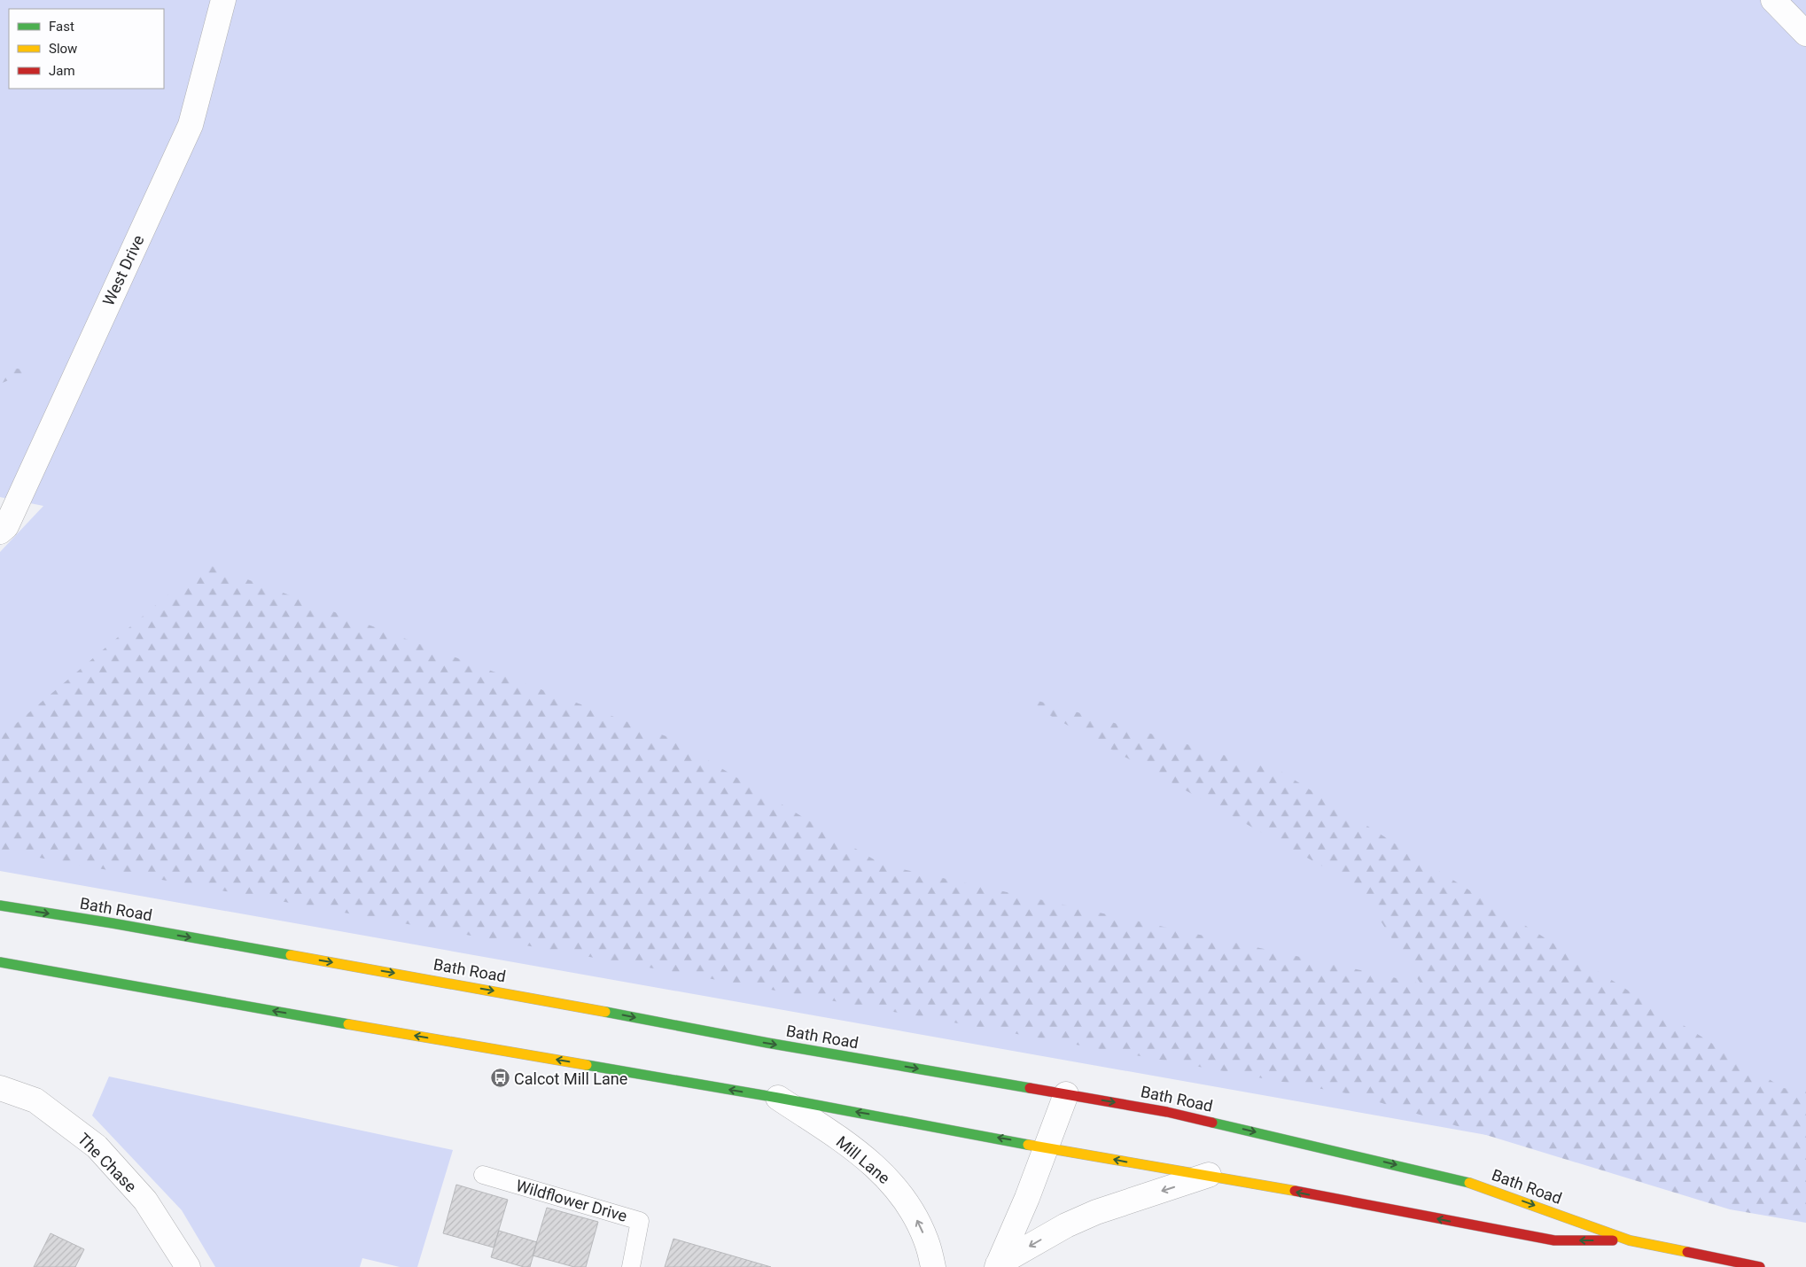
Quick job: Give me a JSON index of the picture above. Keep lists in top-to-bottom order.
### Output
{
  "streets": {
    "main road": ["Bath Road"],
    "street": ["West Drive", "Mill Lane", "The Chase"],
    "lane": ["Wildflower Drive"]
  },
  "crossings": [
    ["Bath Road", "Mill Lane"]
  ],
  "one_way": ["Mill Lane"],
  "places": {
    "bus stop": ["Calcot Mill Lane"]
  },
  "legend": ["Fast", "Slow", "Jam"]
}
